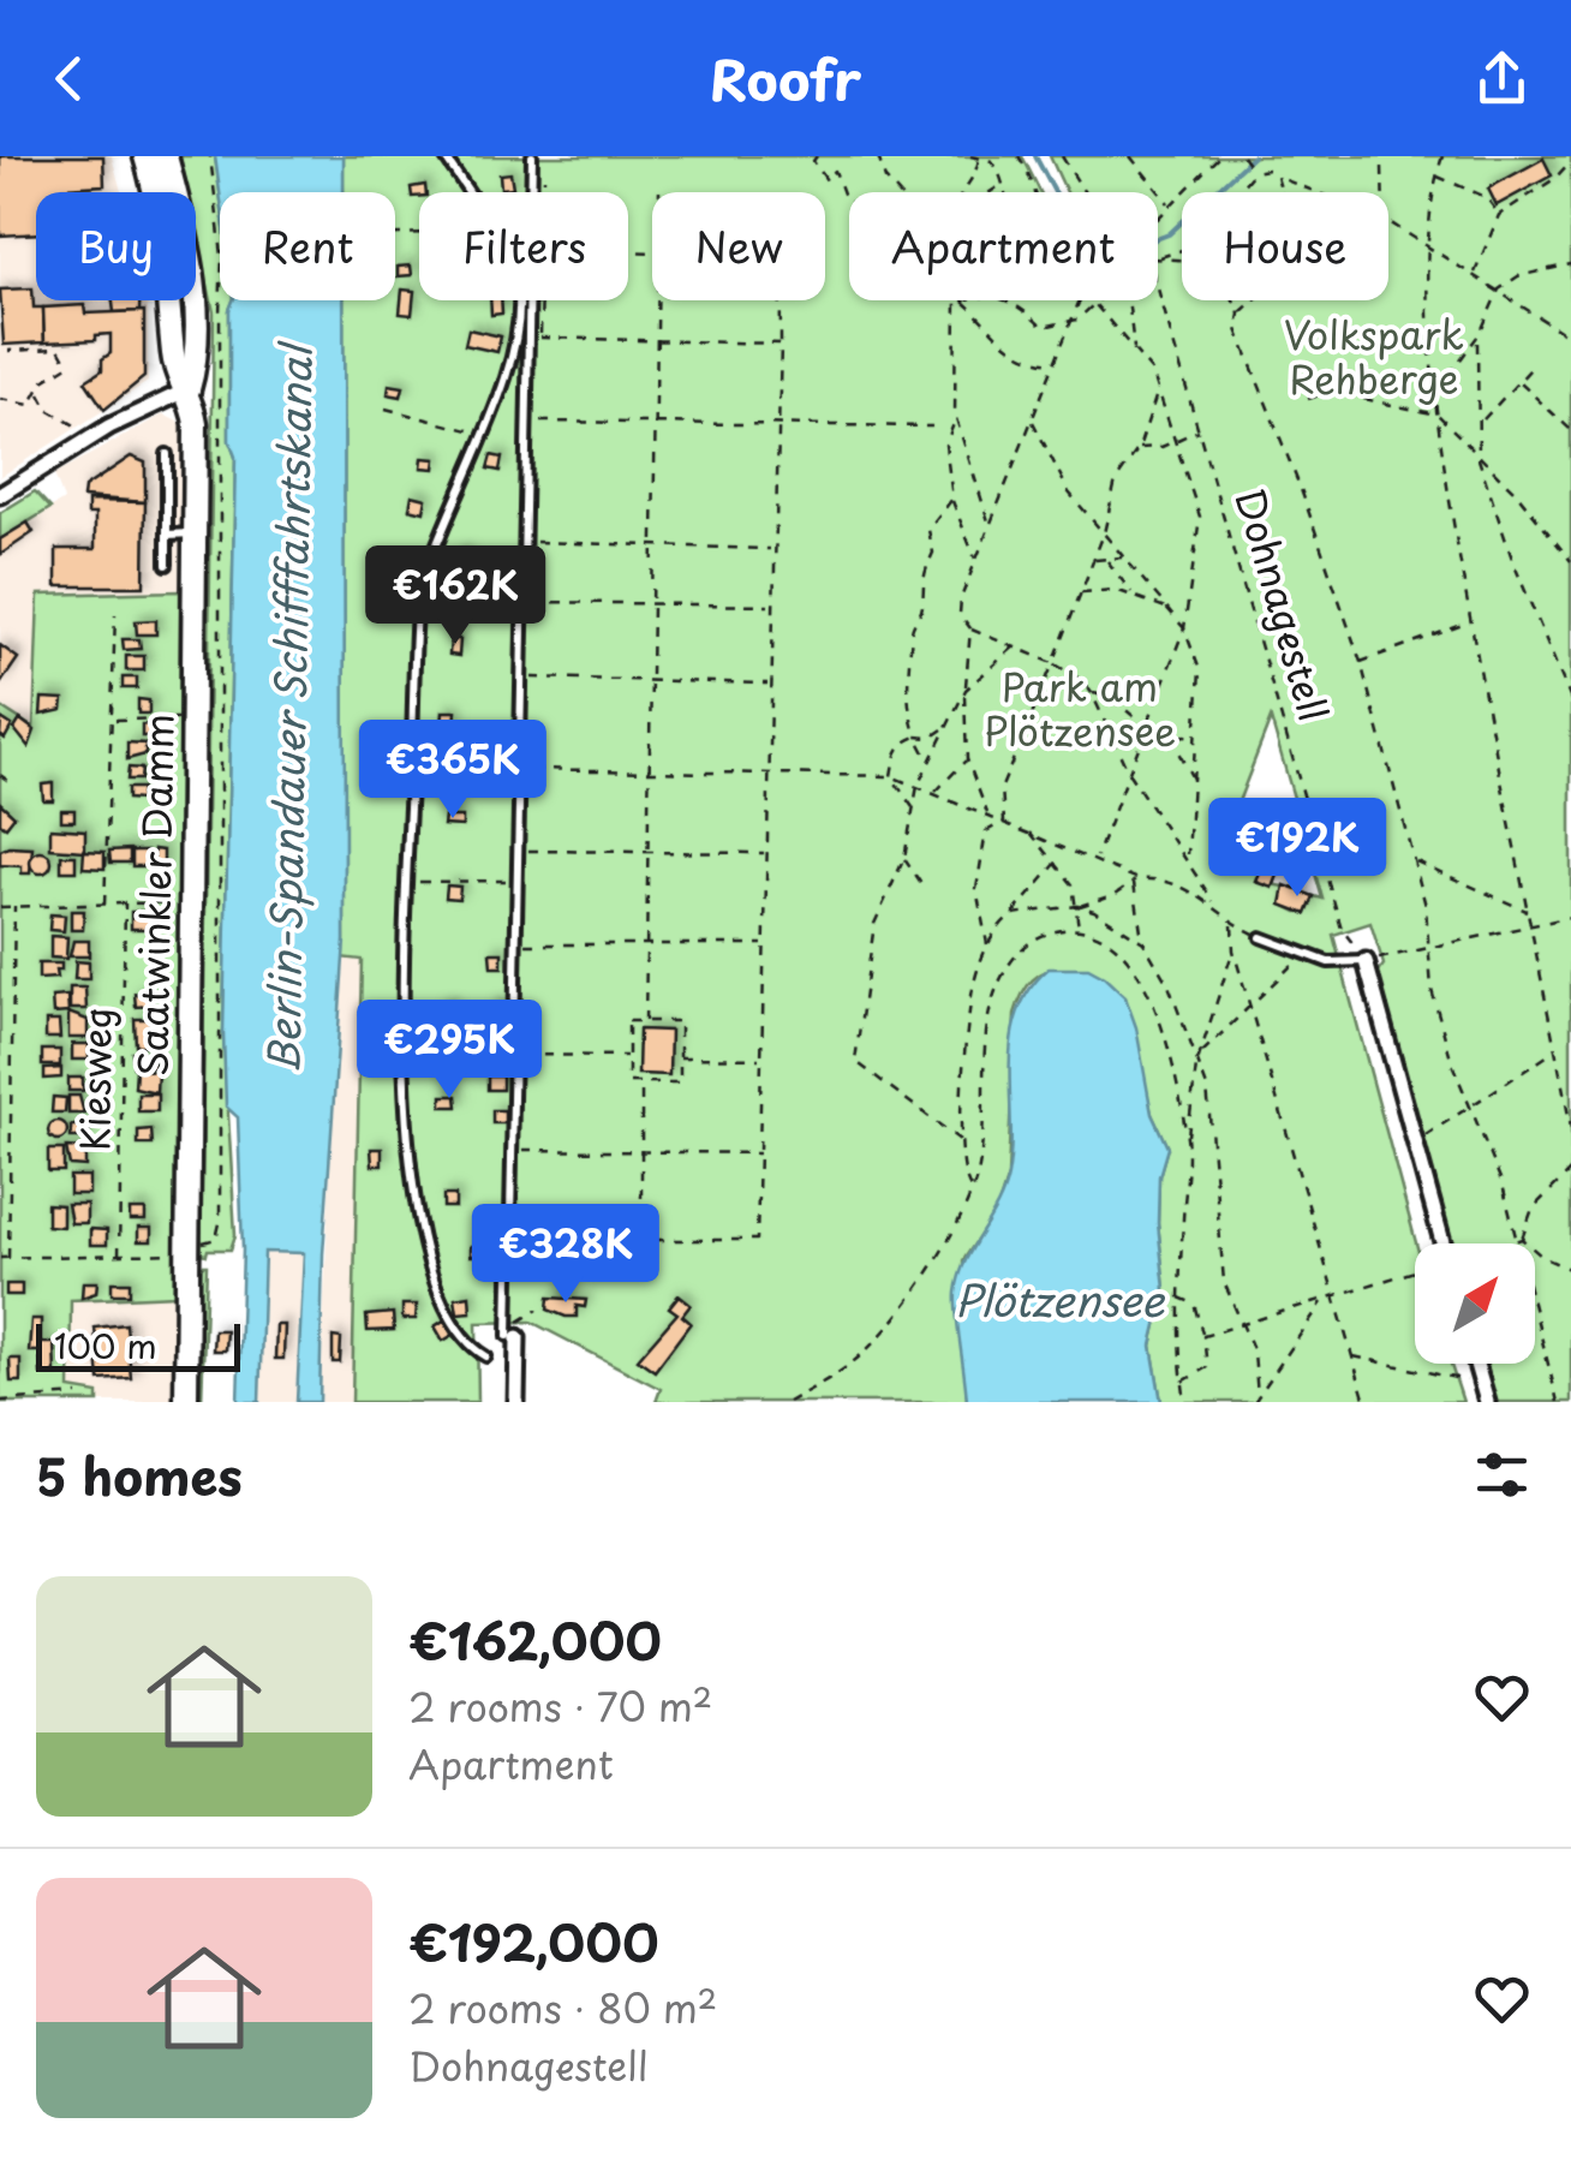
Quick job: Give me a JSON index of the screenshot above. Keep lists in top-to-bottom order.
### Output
{
  "streets": {
    "main road": ["Saatwinkler Damm"],
    "path": ["Dohnagestell", "Kiesweg"]
  },
  "water": ["Berlin-Spandauer Schifffahrtskanal", "Plötzensee"],
  "parks": ["Volkspark Rehberge", "Park am Plötzensee"],
  "scale_bar": "100 m",
  "north": "top right",
  "page": {
    "header": "Roofr",
    "chip": [
      "Buy",
      "Rent",
      "Filters",
      "New",
      "Apartment",
      "House"
    ],
    "price": [
      "€162K",
      "€365K",
      "€192K",
      "€295K",
      "€328K"
    ],
    "scale": "100 m",
    "heading": "5 homes",
    "list": [
      {
        "name": "€162,000",
        "note": "2 rooms · 70 m² · Apartment"
      },
      {
        "name": "€192,000",
        "note": "2 rooms · 80 m² · Dohnagestell"
      }
    ]
  }
}
